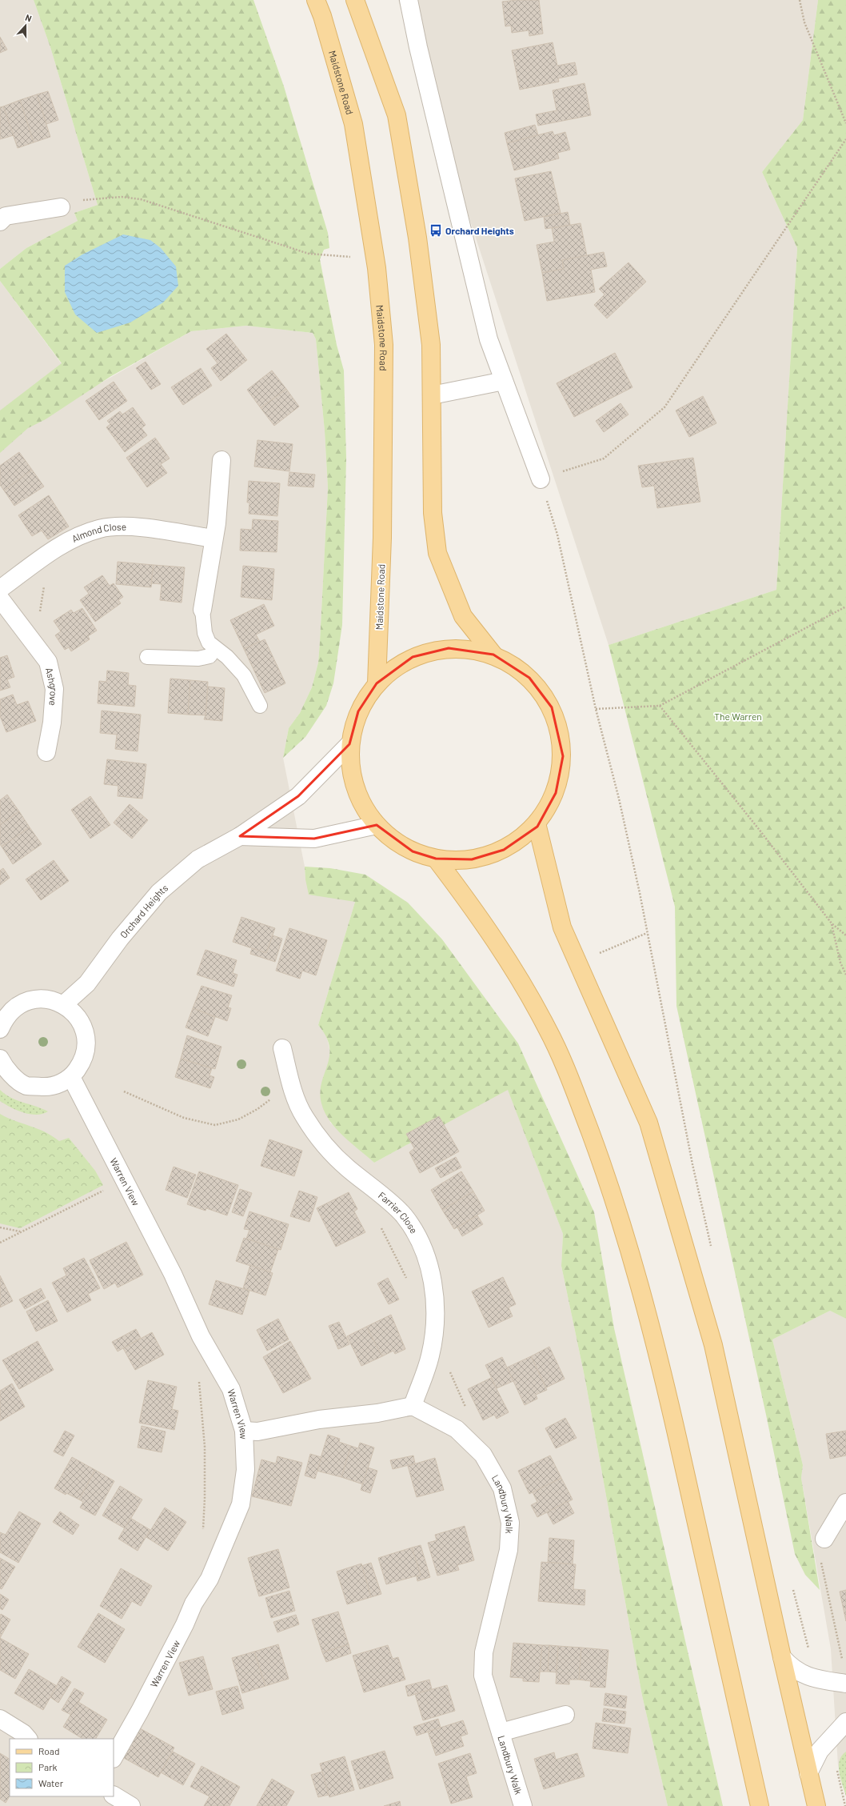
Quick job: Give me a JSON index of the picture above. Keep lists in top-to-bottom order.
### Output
{
  "streets": {
    "main road": ["Maidstone Road"],
    "street": [
      "Almond Close",
      "Ashgrove",
      "Orchard Heights",
      "Warren View",
      "Farrier Close",
      "Landbury Walk"
    ]
  },
  "crossings": [
    ["Farrier Close", "Landbury Walk"]
  ],
  "parks": ["The Warren"],
  "places": {
    "bus stop": ["Orchard Heights"]
  },
  "legend": ["Road", "Park", "Water"],
  "north": "top"
}
